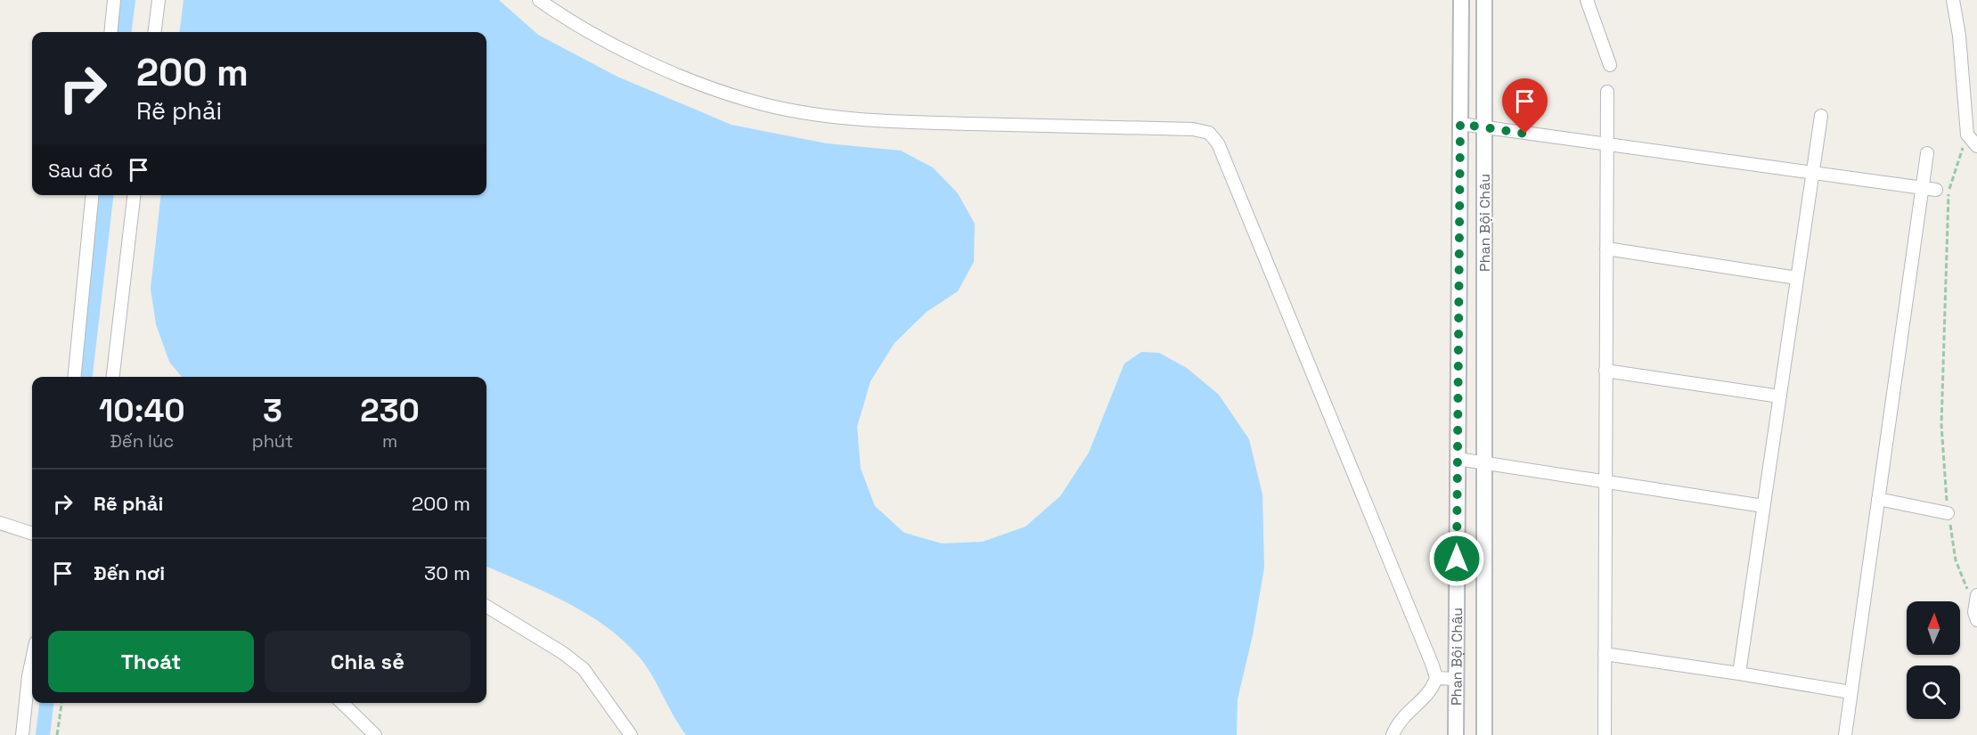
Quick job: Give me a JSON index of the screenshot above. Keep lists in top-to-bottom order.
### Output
{
  "streets": {
    "street": ["Phan Bội Châu"]
  },
  "north": "top",
  "page": {
    "turn": ["200 m", "Rẽ phải"],
    "then": "Sau đó",
    "eta": [
      "10:40",
      "Đến lúc",
      "3",
      "phút",
      "230",
      "m"
    ],
    "list": [
      {
        "name": "Rẽ phải",
        "value": "200 m"
      },
      {
        "name": "Đến nơi",
        "value": "30 m"
      }
    ],
    "buttons": ["Thoát", "Chia sẻ"]
  }
}
